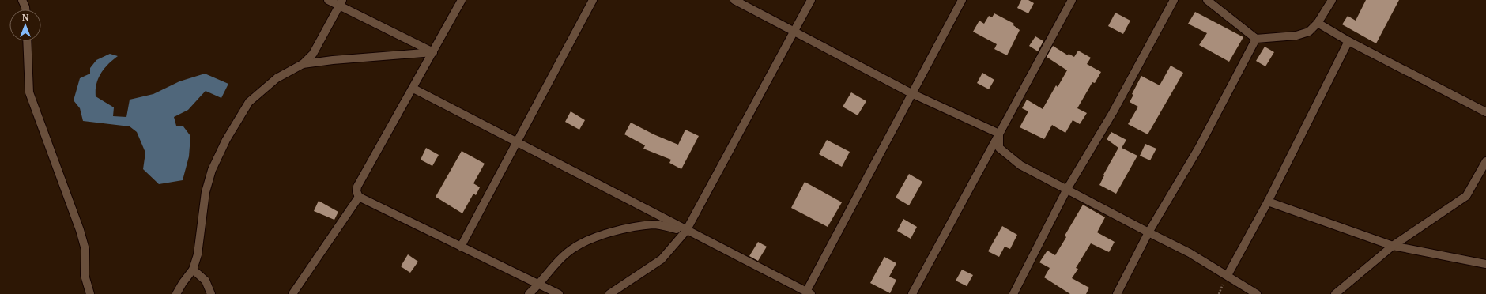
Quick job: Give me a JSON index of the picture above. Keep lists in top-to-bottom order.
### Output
{
  "north": "top"
}
